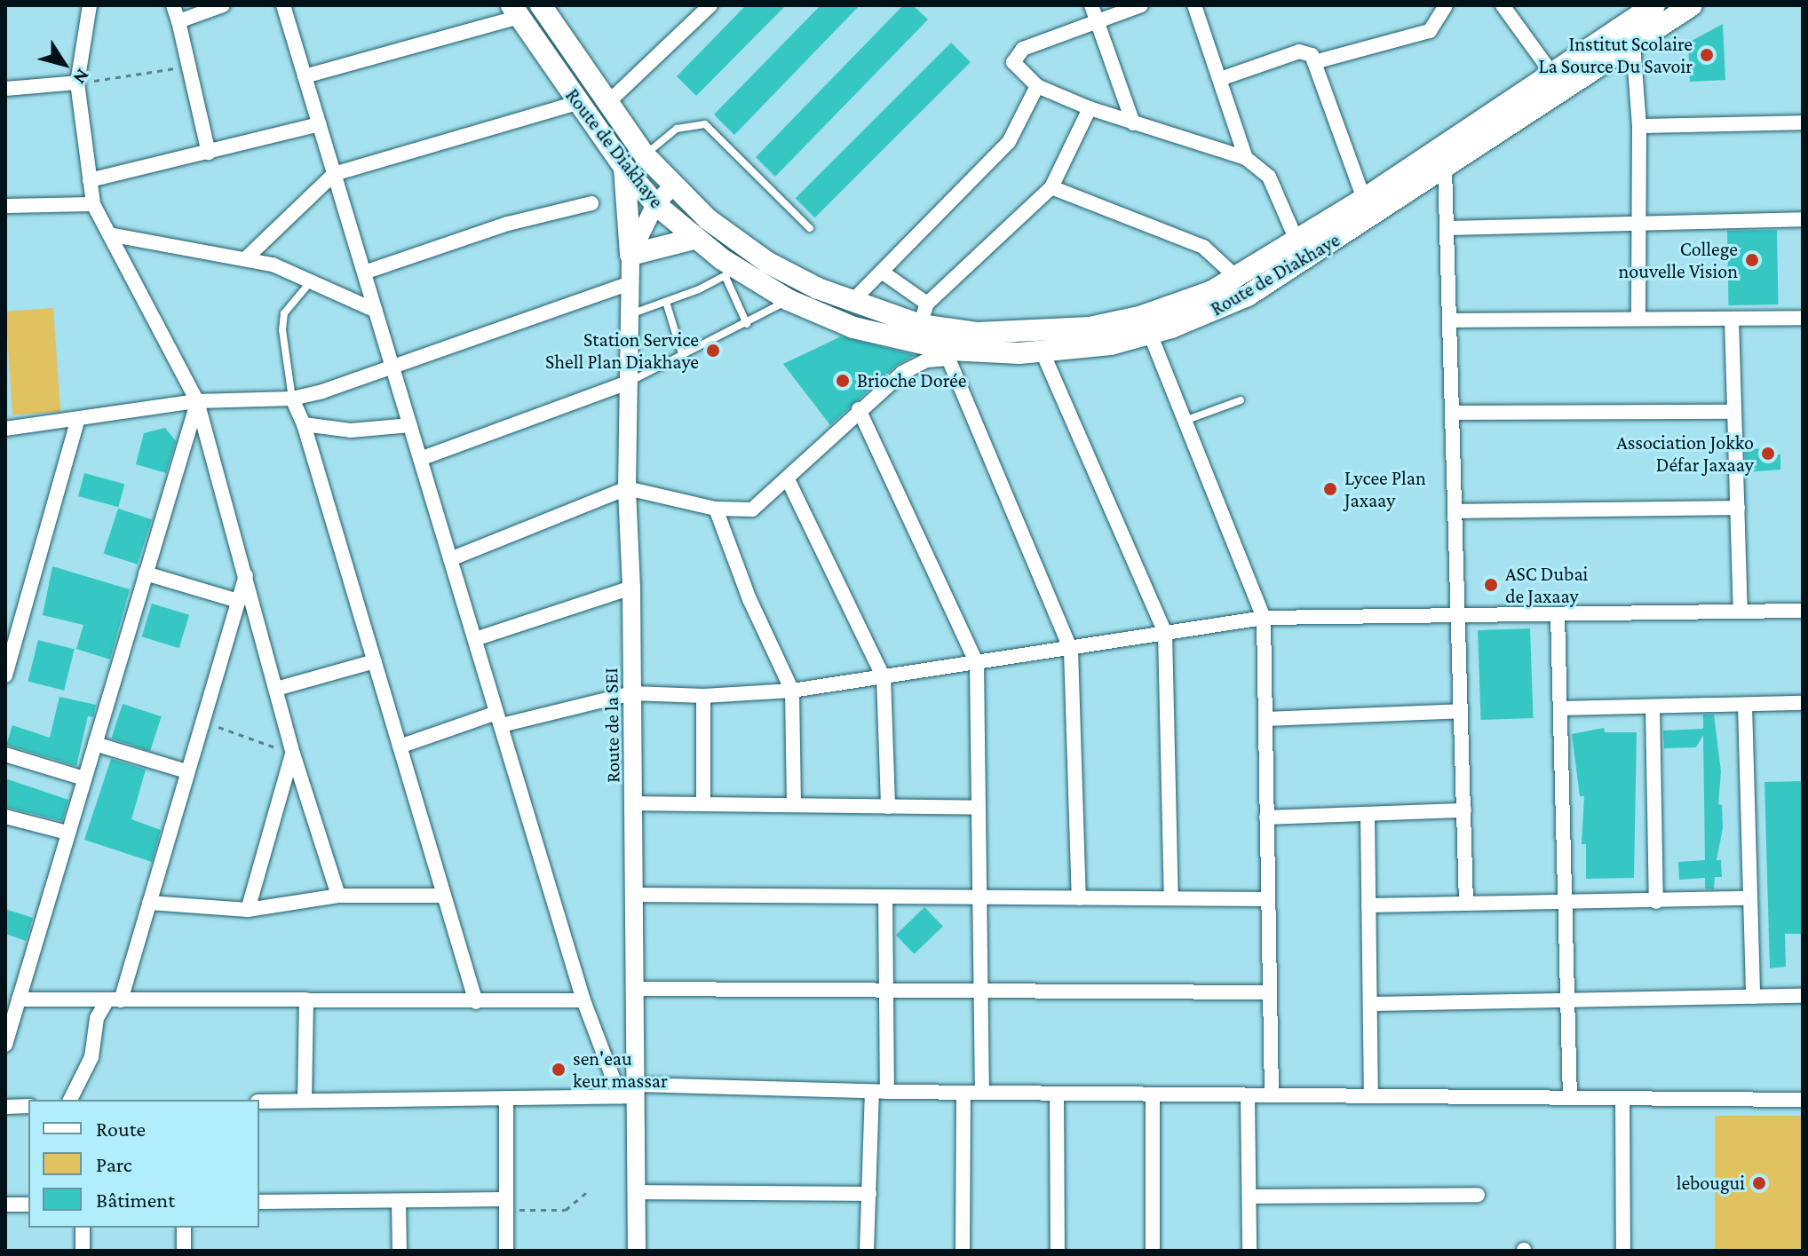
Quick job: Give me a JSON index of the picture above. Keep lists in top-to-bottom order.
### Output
{
  "streets": {
    "main road": ["Route de Diakhaye"],
    "street": ["Route de la SEI"]
  },
  "crossings": [
    ["Route de Diakhaye", "Route de la SEI"]
  ],
  "places": [
    "Institut Scolaire La Source Du Savoir",
    "College nouvelle Vision",
    "Station Service Shell Plan Diakhaye",
    "Brioche Dorée",
    "Association Jokko Défar Jaxaay",
    "Lycee Plan Jaxaay",
    "ASC Dubai de Jaxaay",
    "sen'eau keur massar",
    "lebougui"
  ],
  "legend": ["Route", "Parc", "Bâtiment"],
  "north": "bottom right"
}
